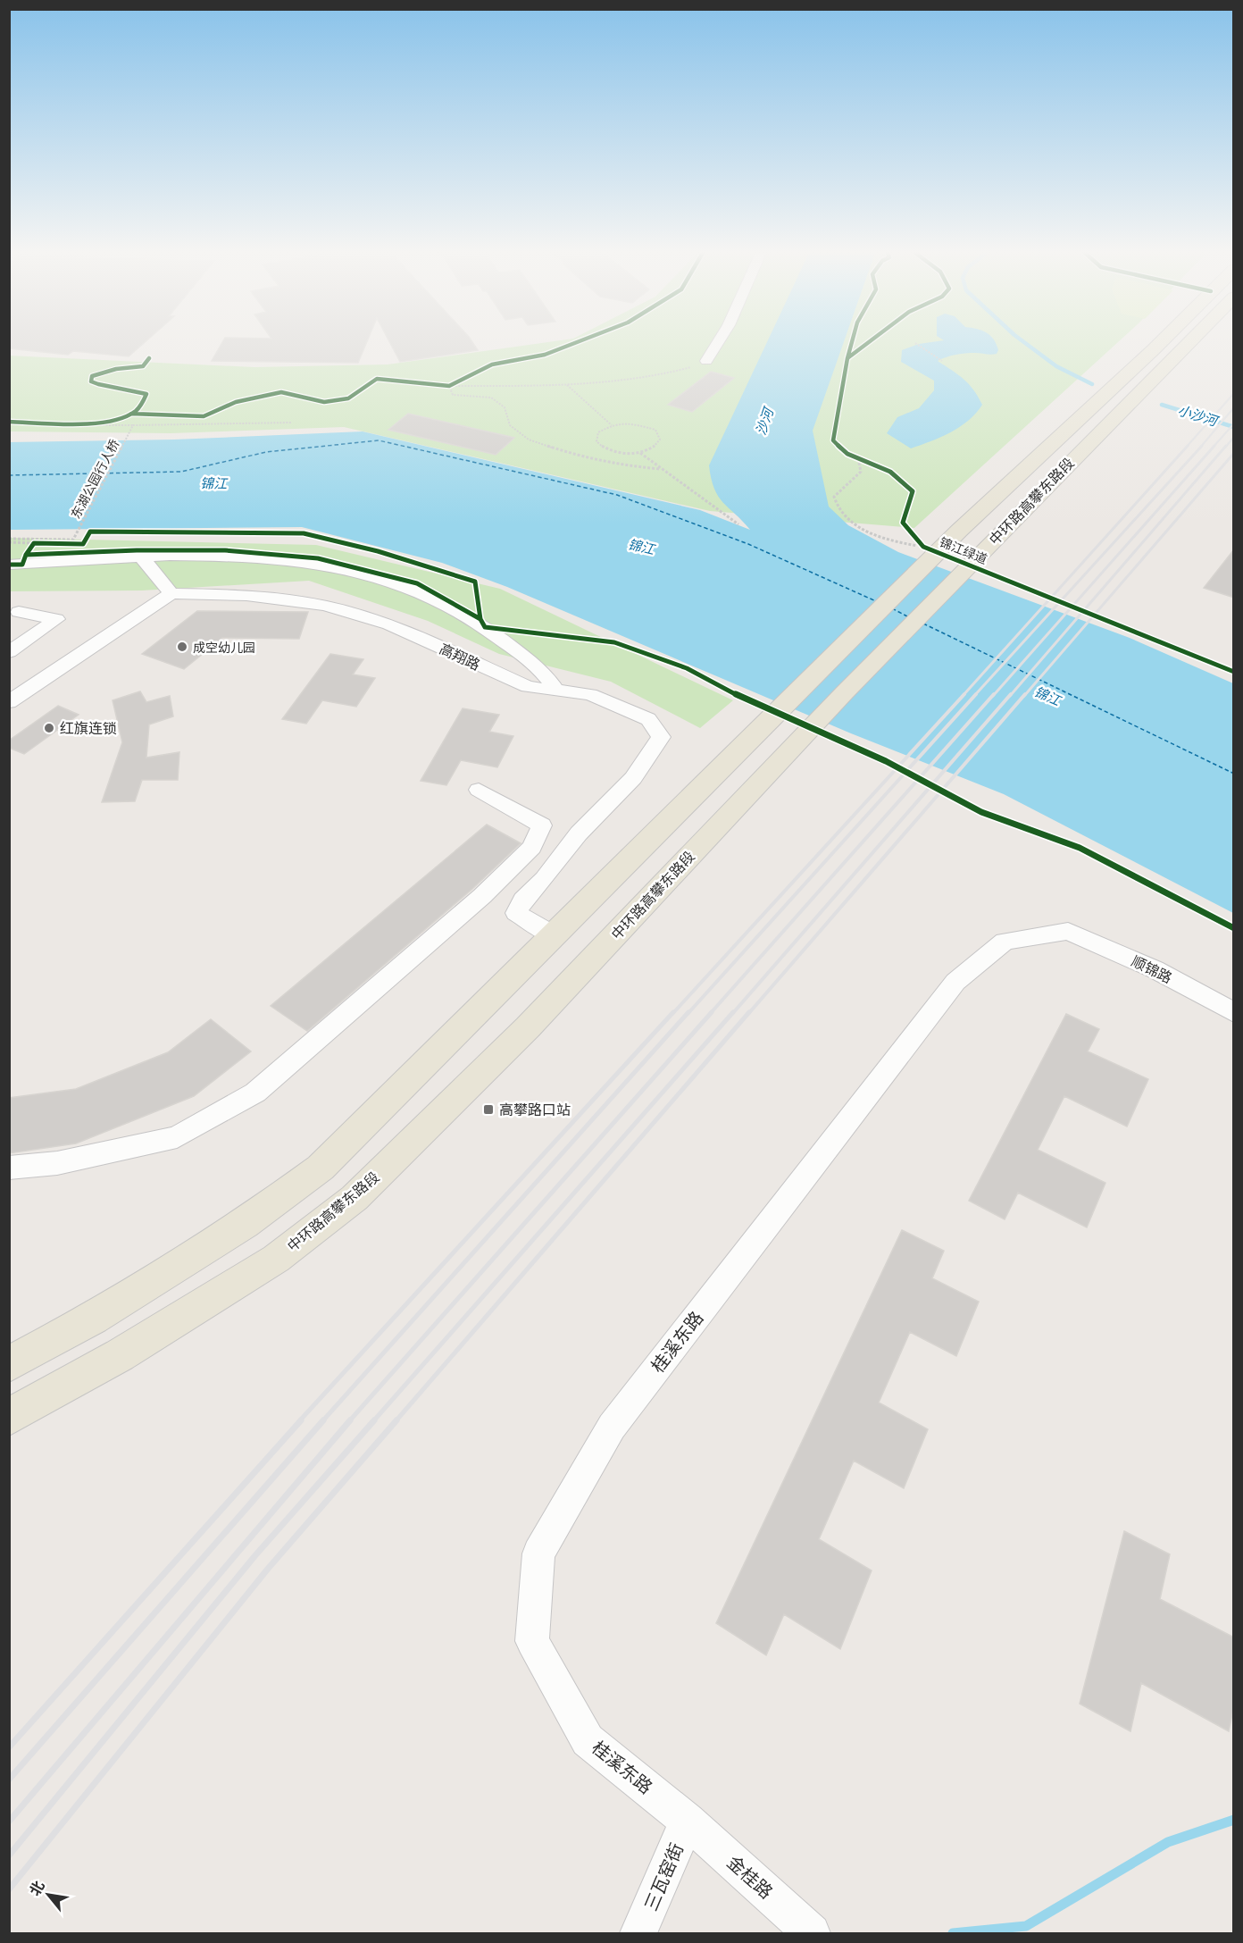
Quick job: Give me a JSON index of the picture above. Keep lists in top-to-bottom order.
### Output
{
  "streets": {
    "main road": ["中环路高攀东路段"],
    "street": [
      "高翔路",
      "顺锦路",
      "桂溪东路",
      "三瓦窑街",
      "金桂路"
    ],
    "path": ["东湖公园行人桥"],
    "cycle path": ["锦江绿道"]
  },
  "crossings": [
    ["中环路高攀东路段", "高翔路"],
    ["顺锦路", "桂溪东路"],
    ["桂溪东路", "三瓦窑街"],
    ["桂溪东路", "金桂路"],
    ["三瓦窑街", "金桂路"]
  ],
  "water": ["小沙河", "沙河", "锦江"],
  "places": {
    "other": ["成空幼儿园", "红旗连锁"],
    "transit": ["高攀路口站"]
  },
  "north": "top left"
}
